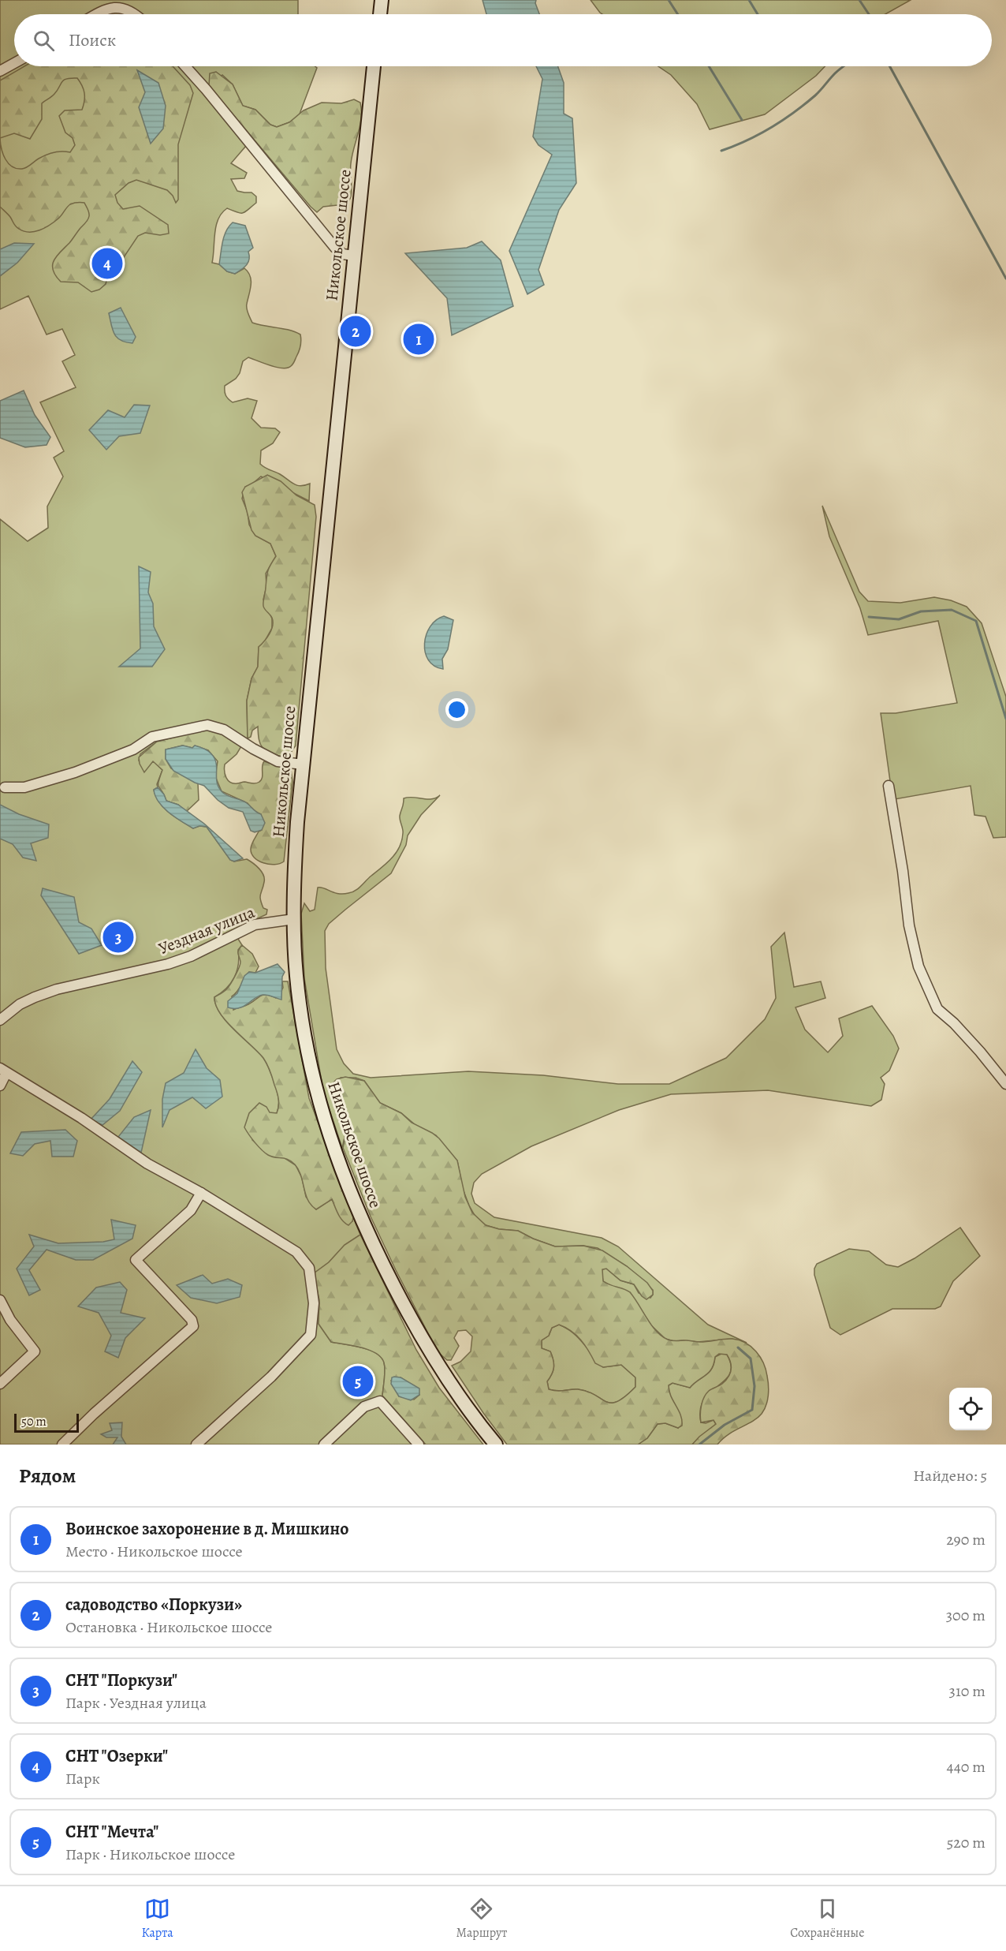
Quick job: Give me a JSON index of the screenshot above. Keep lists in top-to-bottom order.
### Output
{
  "streets": {
    "main road": ["Никольское шоссе"],
    "street": ["Уездная улица"]
  },
  "crossings": [
    ["Никольское шоссе", "Уездная улица"]
  ],
  "scale_bar": "50 m",
  "page": {
    "search": "Поиск",
    "pins": [
      "4",
      "2",
      "1",
      "3",
      "5"
    ],
    "scale": "50 m",
    "heading": ["Рядом", "Найдено: 5"],
    "list": [
      {
        "mark": "1",
        "name": "Воинское захоронение в д. Мишкино",
        "note": "Место · Никольское шоссе",
        "value": "290 m"
      },
      {
        "mark": "2",
        "name": "садоводство «Поркузи»",
        "note": "Остановка · Никольское шоссе",
        "value": "300 m"
      },
      {
        "mark": "3",
        "name": "СНТ \"Поркузи\"",
        "note": "Парк · Уездная улица",
        "value": "310 m"
      },
      {
        "mark": "4",
        "name": "СНТ \"Озерки\"",
        "note": "Парк",
        "value": "440 m"
      },
      {
        "mark": "5",
        "name": "СНТ \"Мечта\"",
        "note": "Парк · Никольское шоссе",
        "value": "520 m"
      }
    ],
    "nav": ["Карта", "Маршрут", "Сохранённые"]
  }
}
